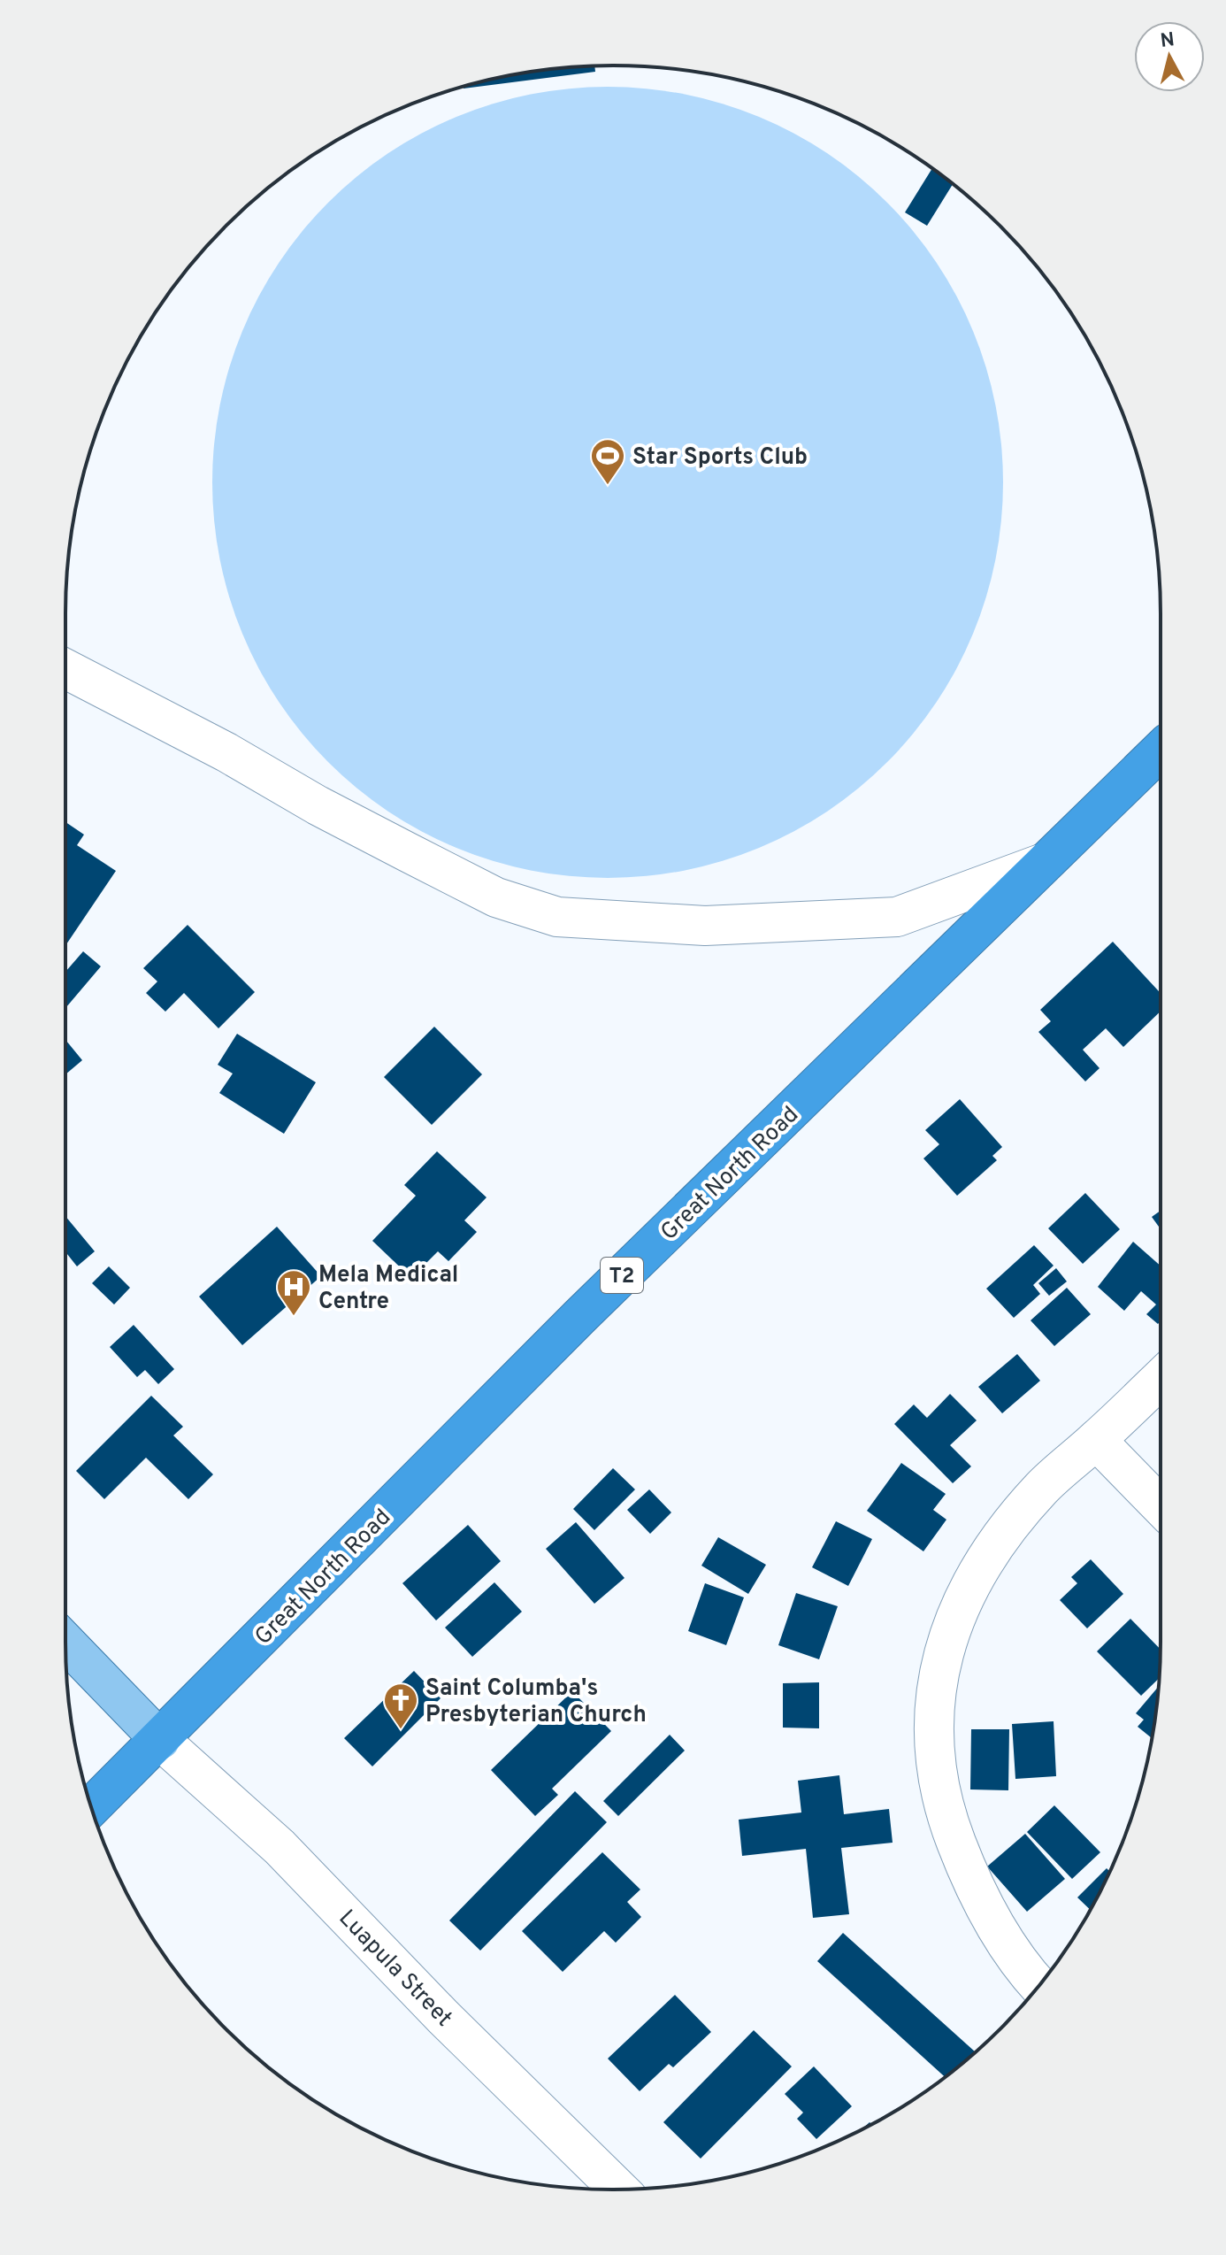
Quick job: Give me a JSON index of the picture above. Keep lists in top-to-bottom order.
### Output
{
  "streets": {
    "highway": ["Great North Road", "T2"],
    "street": ["Luapula Street"]
  },
  "crossings": [
    ["Great North Road", "Luapula Street"]
  ],
  "places": {
    "sports": ["Star Sports Club"],
    "hospital": ["Mela Medical Centre"],
    "church": ["Saint Columba's Presbyterian Church"]
  },
  "north": "top"
}
